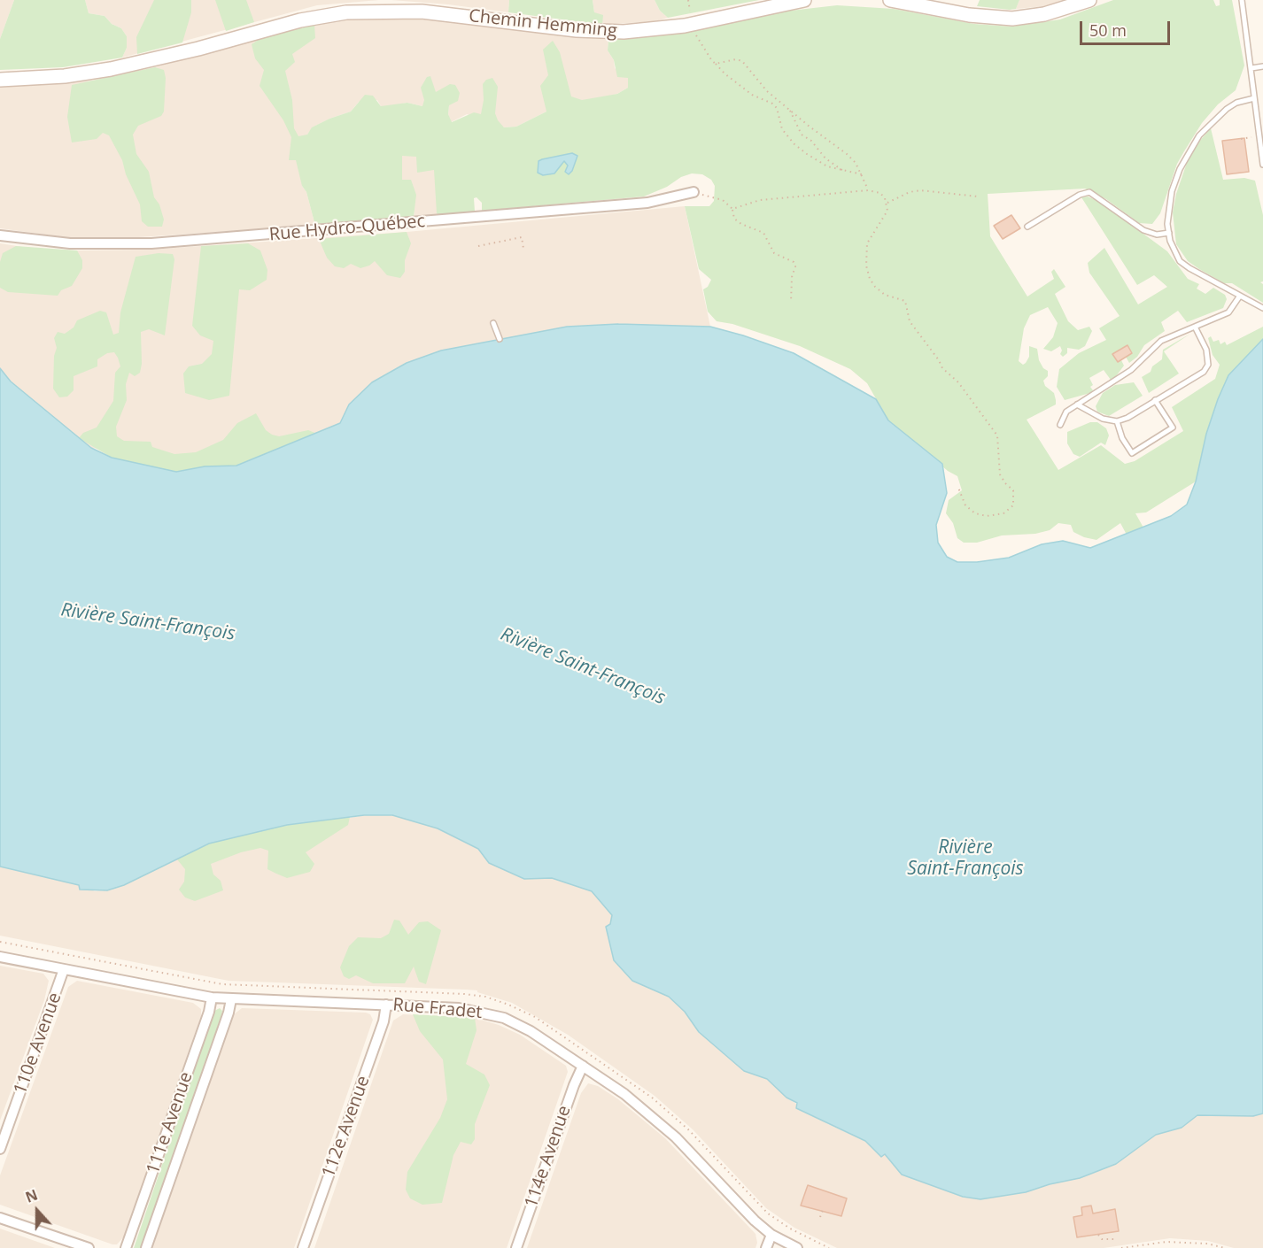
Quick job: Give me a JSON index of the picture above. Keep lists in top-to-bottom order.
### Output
{
  "streets": {
    "street": [
      "Chemin Hemming",
      "Rue Hydro-Québec",
      "Rue Fradet",
      "110e Avenue",
      "111e Avenue",
      "112e Avenue",
      "114e Avenue"
    ]
  },
  "crossings": [
    ["Rue Fradet", "110e Avenue"],
    ["Rue Fradet", "111e Avenue"],
    ["Rue Fradet", "112e Avenue"],
    ["Rue Fradet", "114e Avenue"]
  ],
  "water": ["Rivière Saint-François"],
  "scale_bar": "50 m",
  "north": "top"
}
